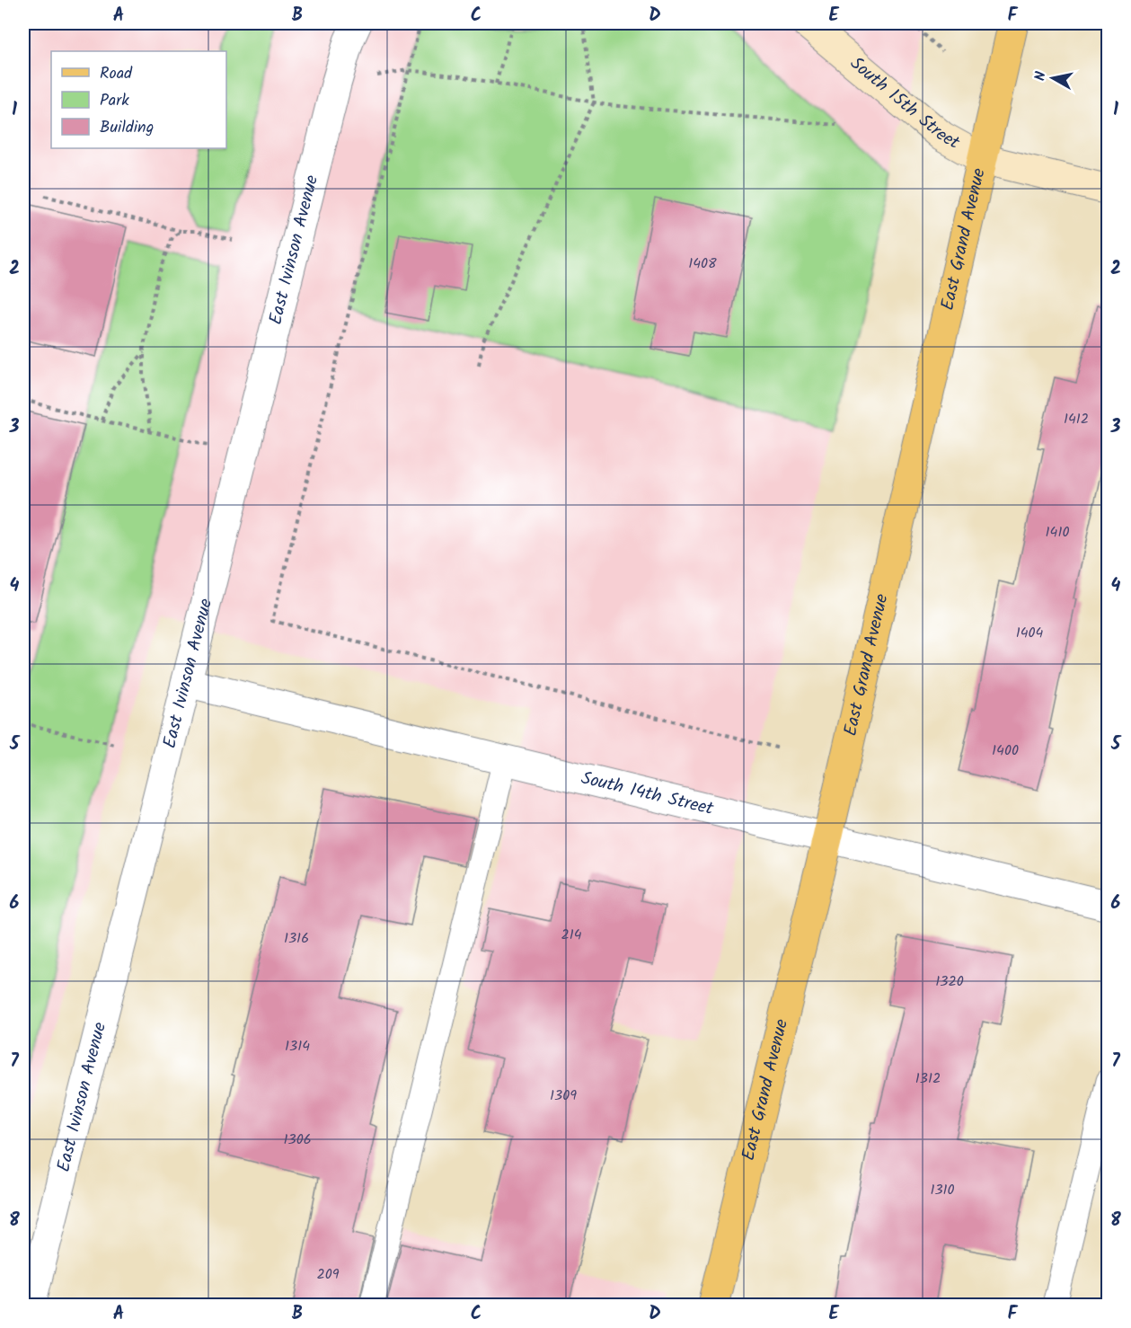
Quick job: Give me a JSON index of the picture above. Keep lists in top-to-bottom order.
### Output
{
  "streets": {
    "main road": ["South 15th Street", "East Grand Avenue"],
    "street": ["East Ivinson Avenue", "South 14th Street"]
  },
  "crossings": [
    ["South 15th Street", "East Grand Avenue"],
    ["East Grand Avenue", "South 14th Street"],
    ["East Ivinson Avenue", "South 14th Street"]
  ],
  "house_numbers": [
    "1408",
    "1412",
    "1410",
    "1404",
    "1400",
    "214",
    "1316",
    "1320",
    "1314",
    "1312",
    "1309",
    "1306",
    "1310",
    "209"
  ],
  "legend": ["Road", "Park", "Building"],
  "north": "left",
  "grid": {
    "columns": [
      "A",
      "B",
      "C",
      "D",
      "E",
      "F"
    ],
    "rows": [
      "1",
      "2",
      "3",
      "4",
      "5",
      "6",
      "7",
      "8"
    ]
  }
}
